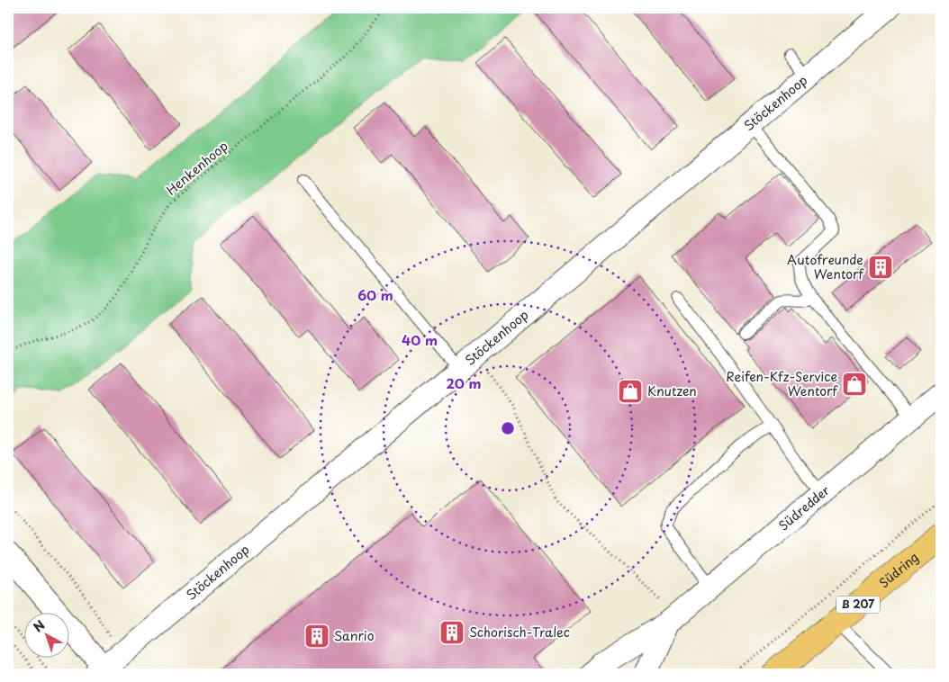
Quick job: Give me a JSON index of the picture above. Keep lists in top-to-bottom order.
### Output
{
  "streets": {
    "main road": ["Südring", "B 207"],
    "street": ["Stöckenhoop", "Südredder"],
    "path": ["Henkenhoop"]
  },
  "places": {
    "building": ["Autofreunde Wentorf", "Schorisch-Tralec", "Sanrio"],
    "shop": ["Reifen-Kfz-Service Wentorf", "Knutzen"]
  },
  "north": "top left",
  "rings": ["60 m", "40 m", "20 m"]
}
